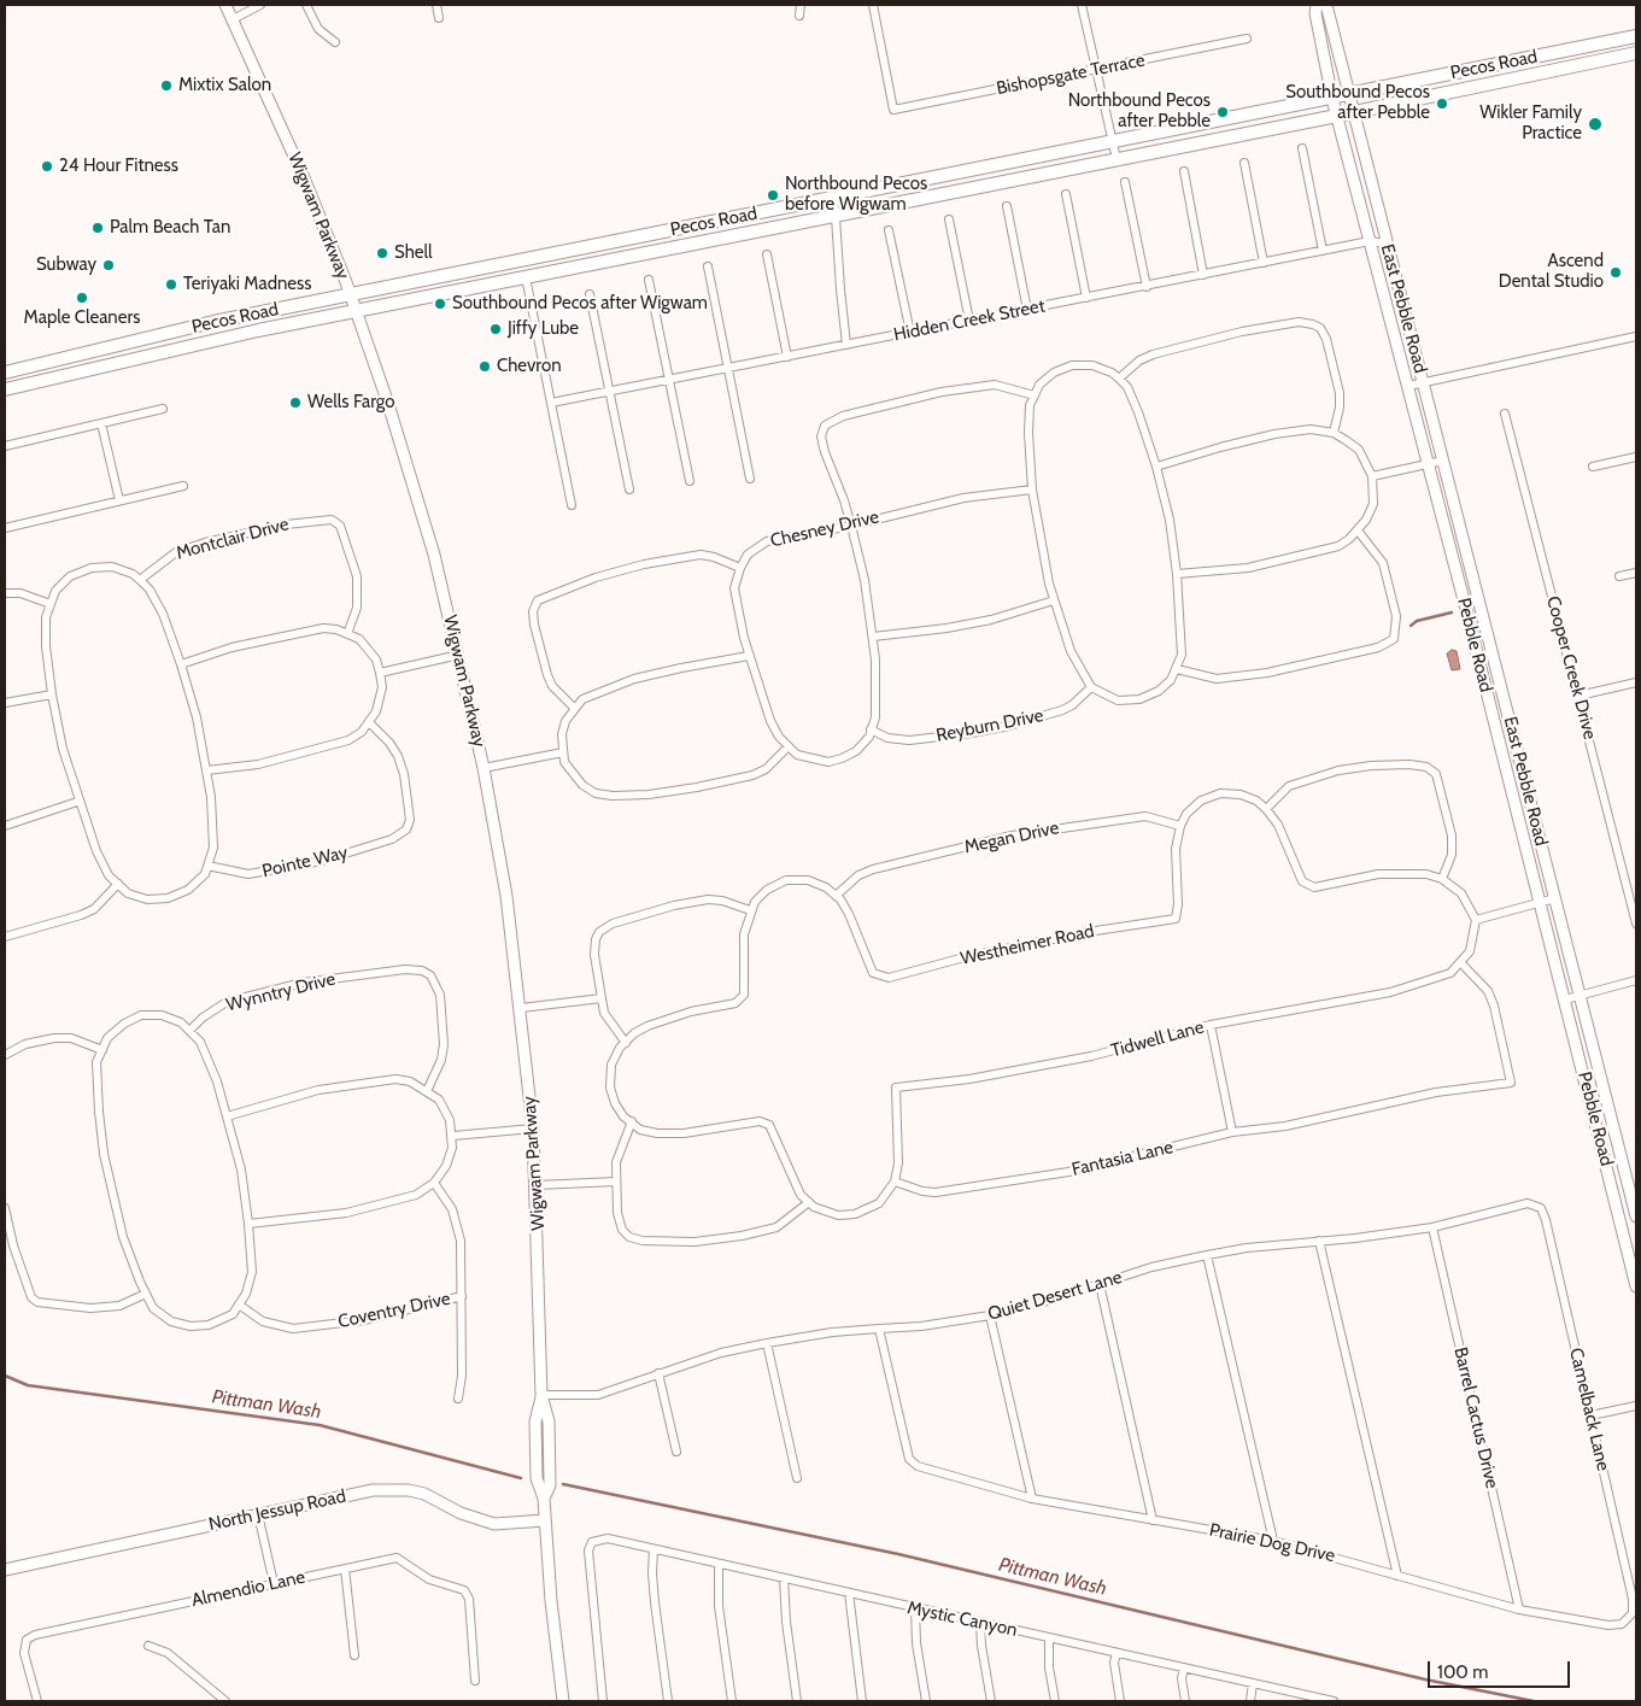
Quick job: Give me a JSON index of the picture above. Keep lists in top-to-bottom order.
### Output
{
  "streets": {
    "main road": [
      "Pecos Road",
      "Wigwam Parkway",
      "East Pebble Road",
      "Pebble Road",
      "North Jessup Road"
    ],
    "street": [
      "Bishopsgate Terrace",
      "Hidden Creek Street",
      "Chesney Drive",
      "Montclair Drive",
      "Cooper Creek Drive",
      "Reyburn Drive",
      "Megan Drive",
      "Pointe Way",
      "Westheimer Road",
      "Wynntry Drive",
      "Tidwell Lane",
      "Fantasia Lane",
      "Quiet Desert Lane",
      "Coventry Drive",
      "Camelback Lane",
      "Barrel Cactus Drive",
      "Prairie Dog Drive",
      "Almendio Lane",
      "Mystic Canyon"
    ]
  },
  "crossings": [
    ["Pecos Road", "Wigwam Parkway"],
    ["Pecos Road", "East Pebble Road"],
    ["Pecos Road", "Pebble Road"],
    ["Wigwam Parkway", "Quiet Desert Lane"],
    ["Wigwam Parkway", "North Jessup Road"],
    ["East Pebble Road", "Hidden Creek Street"],
    ["East Pebble Road", "Pebble Road"],
    ["Hidden Creek Street", "Pebble Road"],
    ["Megan Drive", "Westheimer Road"],
    ["Tidwell Lane", "Fantasia Lane"],
    ["Quiet Desert Lane", "Camelback Lane"],
    ["Quiet Desert Lane", "Barrel Cactus Drive"],
    ["Quiet Desert Lane", "Prairie Dog Drive"],
    ["Camelback Lane", "Prairie Dog Drive"],
    ["Barrel Cactus Drive", "Prairie Dog Drive"]
  ],
  "water": ["Pittman Wash"],
  "places": [
    "Mixtix Salon",
    "Southbound Pecos after Pebble",
    "Northbound Pecos after Pebble",
    "Wikler Family Practice",
    "24 Hour Fitness",
    "Northbound Pecos before Wigwam",
    "Palm Beach Tan",
    "Shell",
    "Subway",
    "Ascend Dental Studio",
    "Teriyaki Madness",
    "Maple Cleaners",
    "Southbound Pecos after Wigwam",
    "Jiffy Lube",
    "Chevron",
    "Wells Fargo"
  ],
  "scale_bar": "100 m"
}
